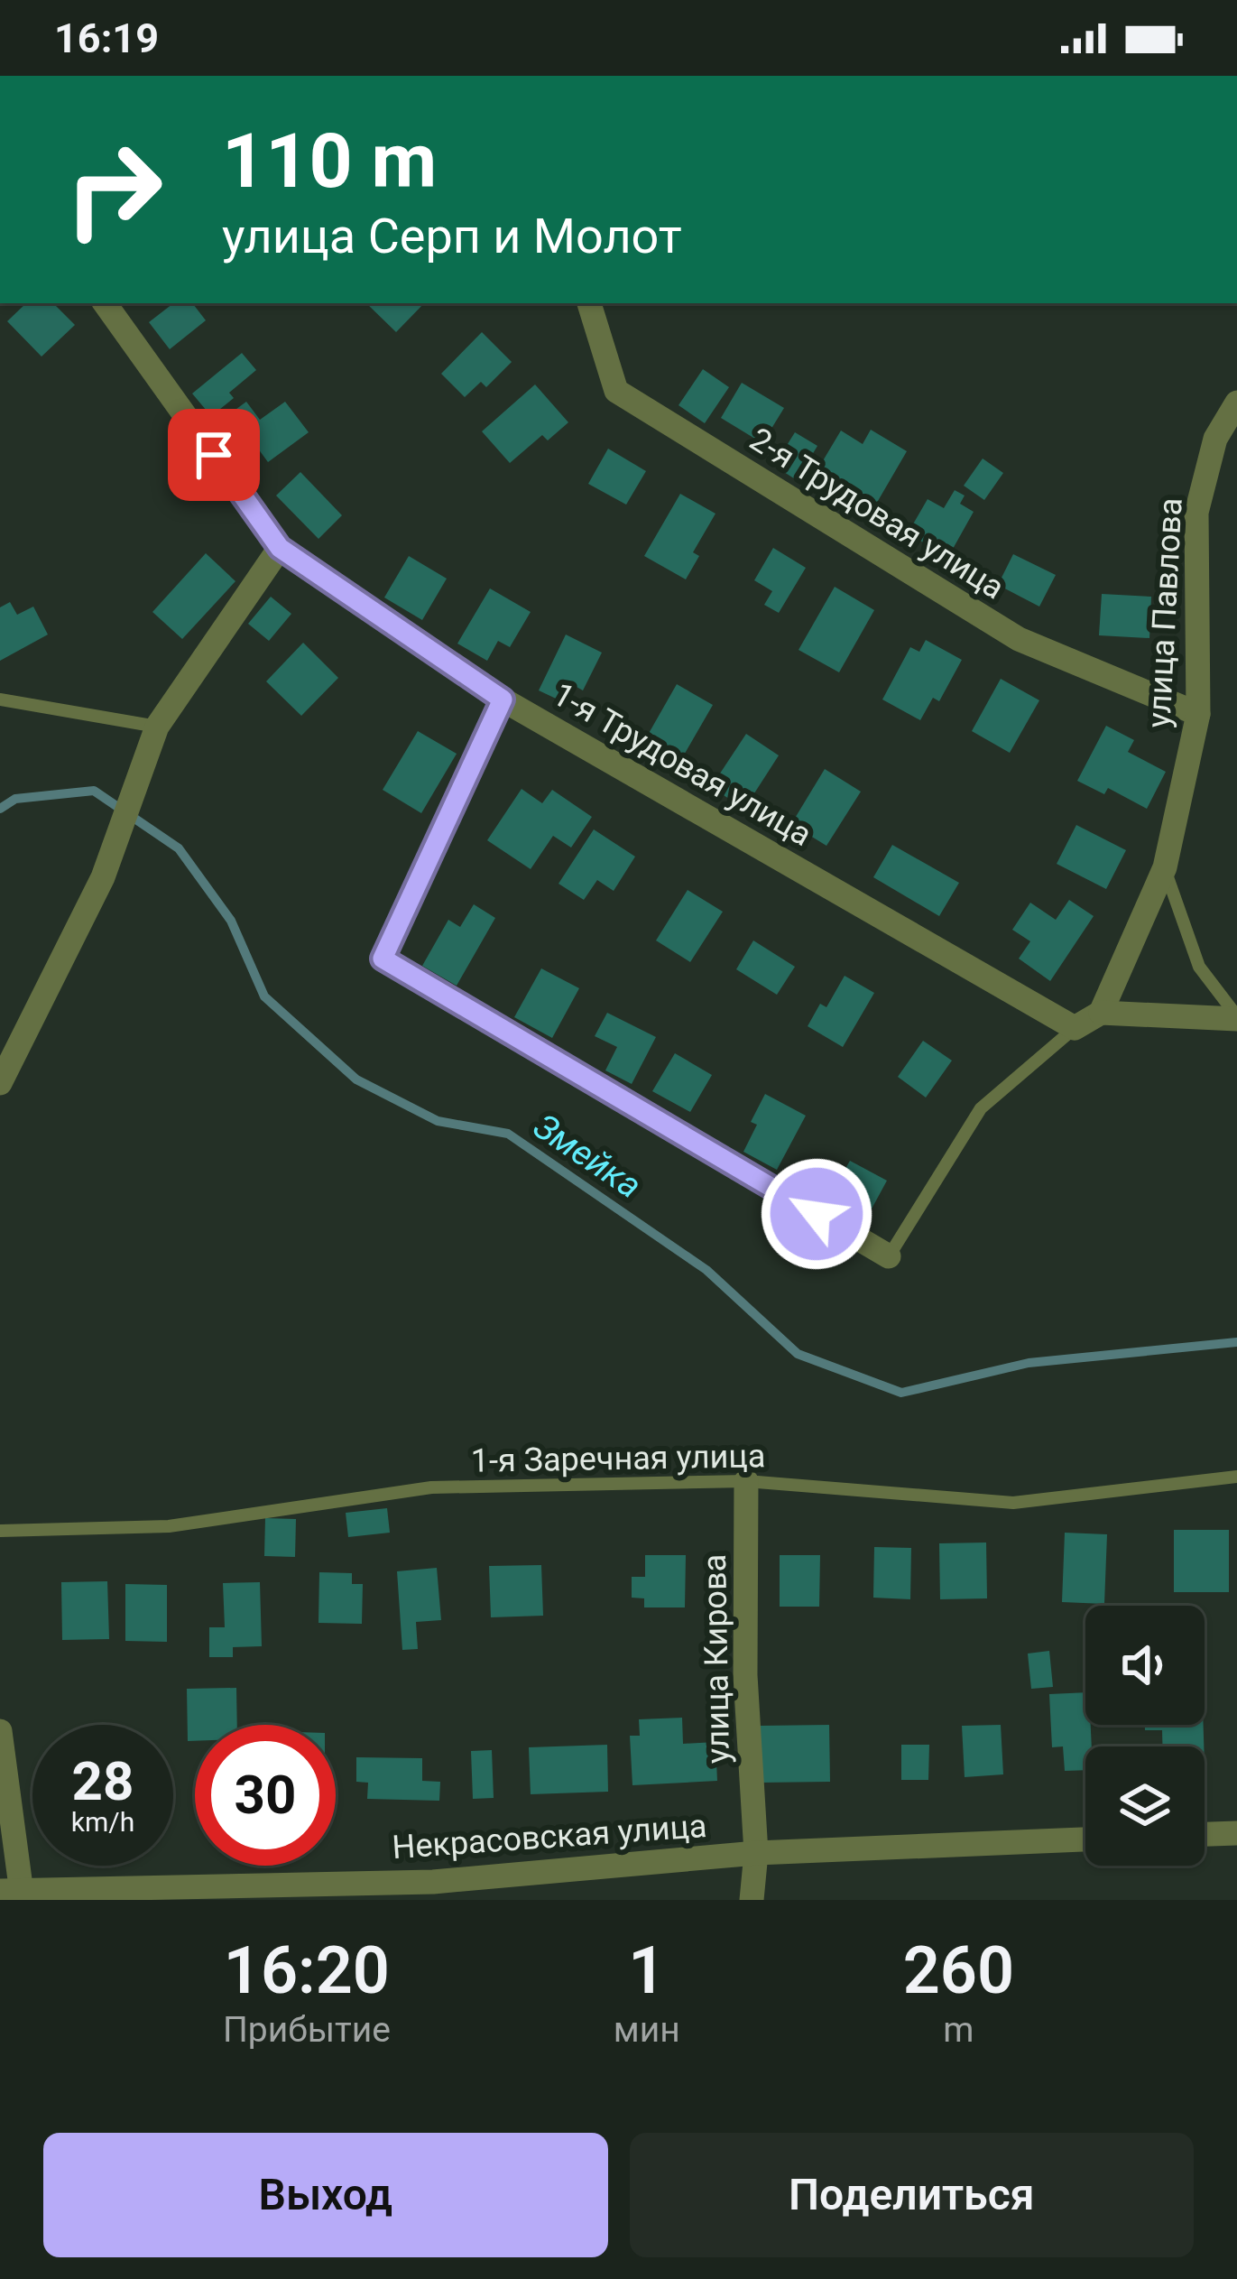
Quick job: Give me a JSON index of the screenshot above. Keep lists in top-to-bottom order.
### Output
{
  "streets": {
    "street": [
      "2-я Трудовая улица",
      "улица Павлова",
      "1-я Трудовая улица",
      "улица Кирова",
      "Некрасовская улица"
    ],
    "lane": ["1-я Заречная улица"]
  },
  "crossings": [
    ["2-я Трудовая улица", "улица Павлова"],
    ["1-я Заречная улица", "улица Кирова"],
    ["улица Кирова", "Некрасовская улица"]
  ],
  "water": ["Змейка"],
  "page": {
    "status": "16:19",
    "turn": ["110 m", "улица Серп и Молот"],
    "speed": "28 km/h",
    "limit": "30",
    "eta": [
      "16:20",
      "Прибытие",
      "1",
      "мин",
      "260",
      "m"
    ],
    "buttons": ["Выход", "Поделиться"]
  }
}
